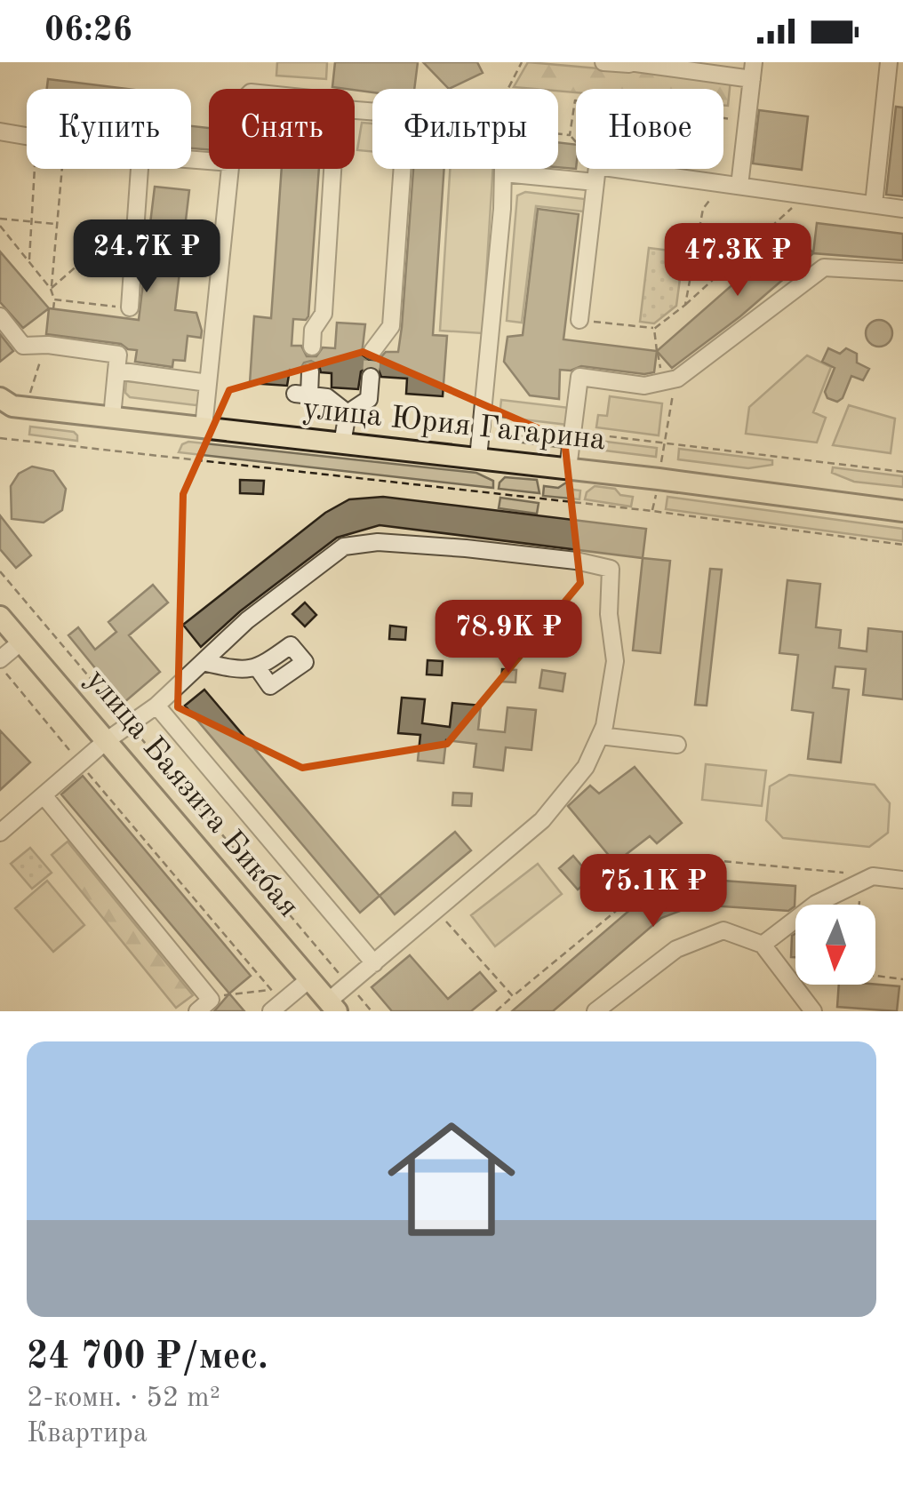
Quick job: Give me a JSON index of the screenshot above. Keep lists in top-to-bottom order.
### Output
{
  "streets": {
    "main road": ["улица Юрия Гагарина", "улица Баязита Бикбая"]
  },
  "north": "bottom",
  "page": {
    "status": "06:26",
    "chip": [
      "Купить",
      "Снять",
      "Фильтры",
      "Новое"
    ],
    "price": [
      "24.7K ₽",
      "47.3K ₽",
      "78.9K ₽",
      "75.1K ₽"
    ],
    "list": [
      {
        "name": "24 700 ₽/мес.",
        "note": "2-комн. · 52 m² · Квартира"
      }
    ]
  }
}
